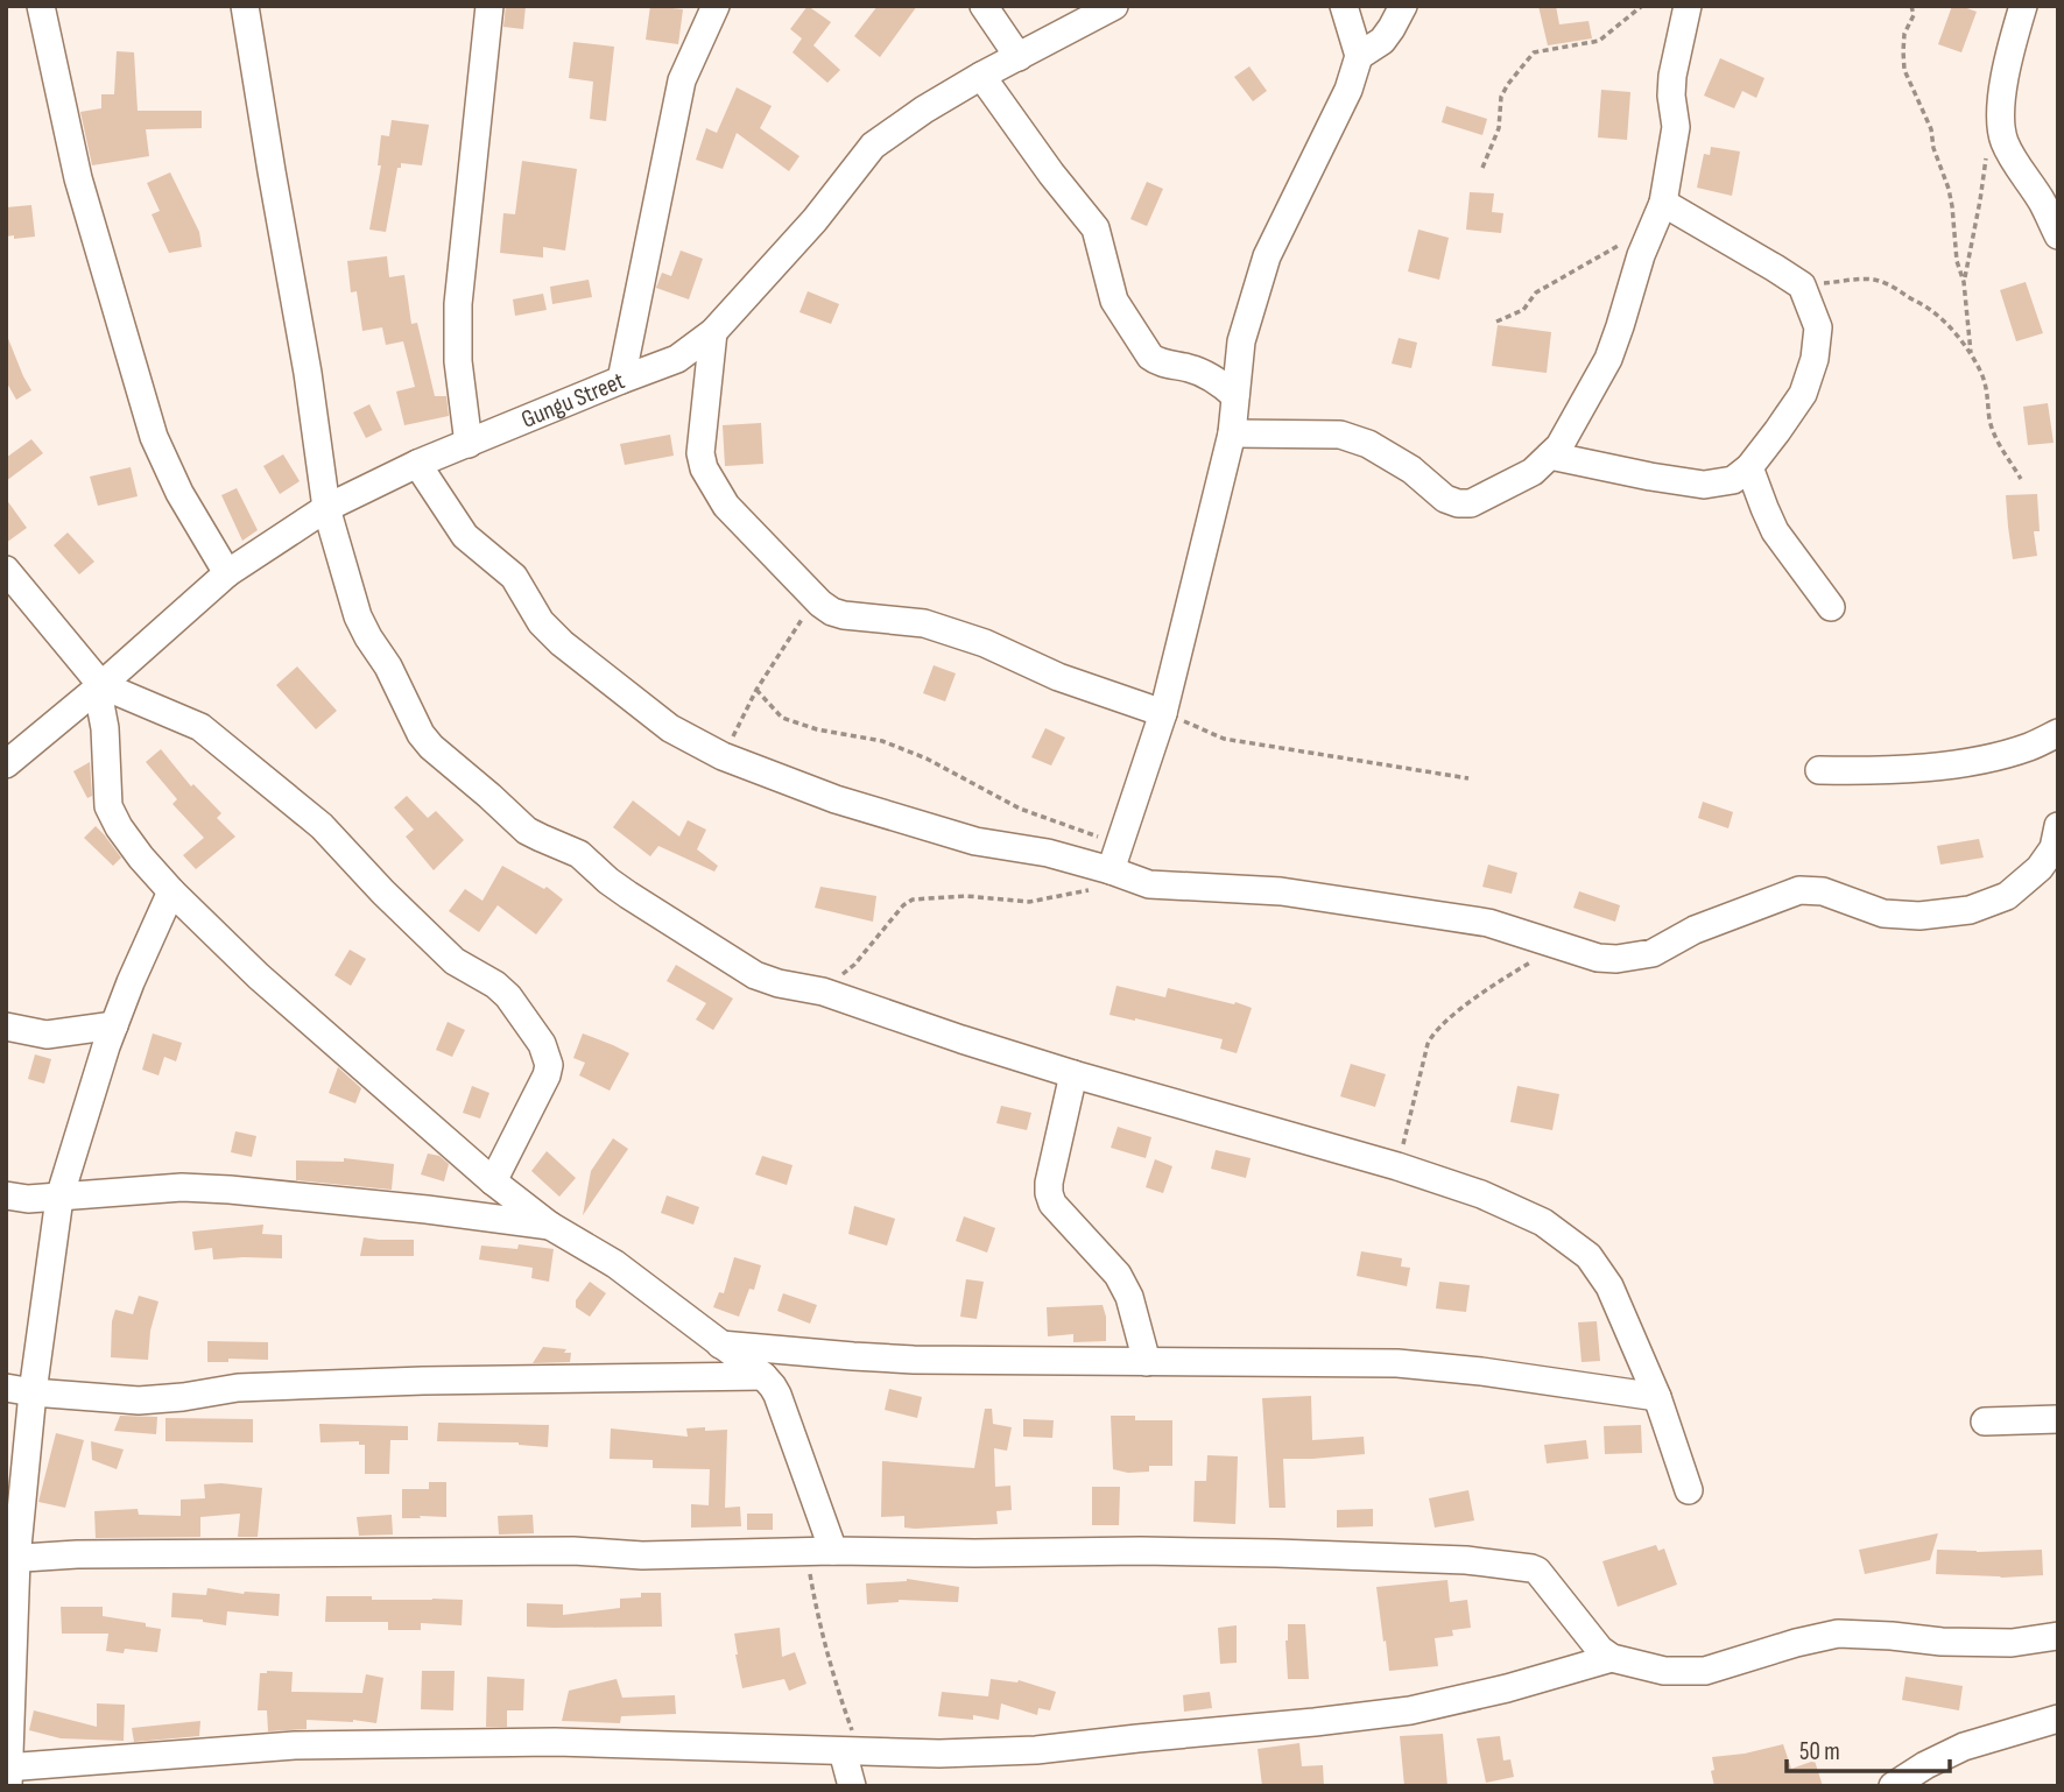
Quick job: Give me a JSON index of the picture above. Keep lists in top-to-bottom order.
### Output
{
  "streets": {
    "street": ["Gungu Street"]
  },
  "scale_bar": "50 m"
}
